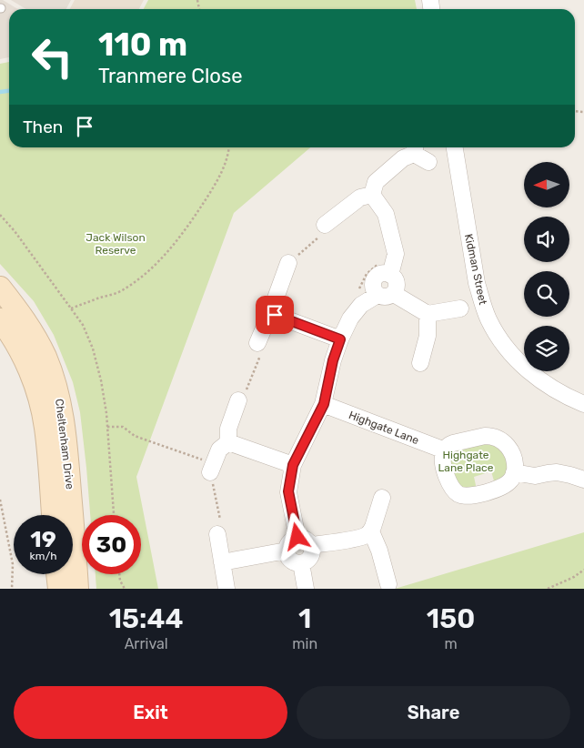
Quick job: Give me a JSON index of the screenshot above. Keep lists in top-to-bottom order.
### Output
{
  "streets": {
    "main road": ["Cheltenham Drive"],
    "street": ["Kidman Street", "Highgate Lane"]
  },
  "parks": ["Jack Wilson Reserve", "Highgate Lane Place"],
  "north": "left",
  "page": {
    "turn": ["110 m", "Tranmere Close"],
    "then": "Then",
    "speed": "19 km/h",
    "limit": "30",
    "eta": [
      "15:44",
      "Arrival",
      "1",
      "min",
      "150",
      "m"
    ],
    "buttons": ["Exit", "Share"]
  }
}
